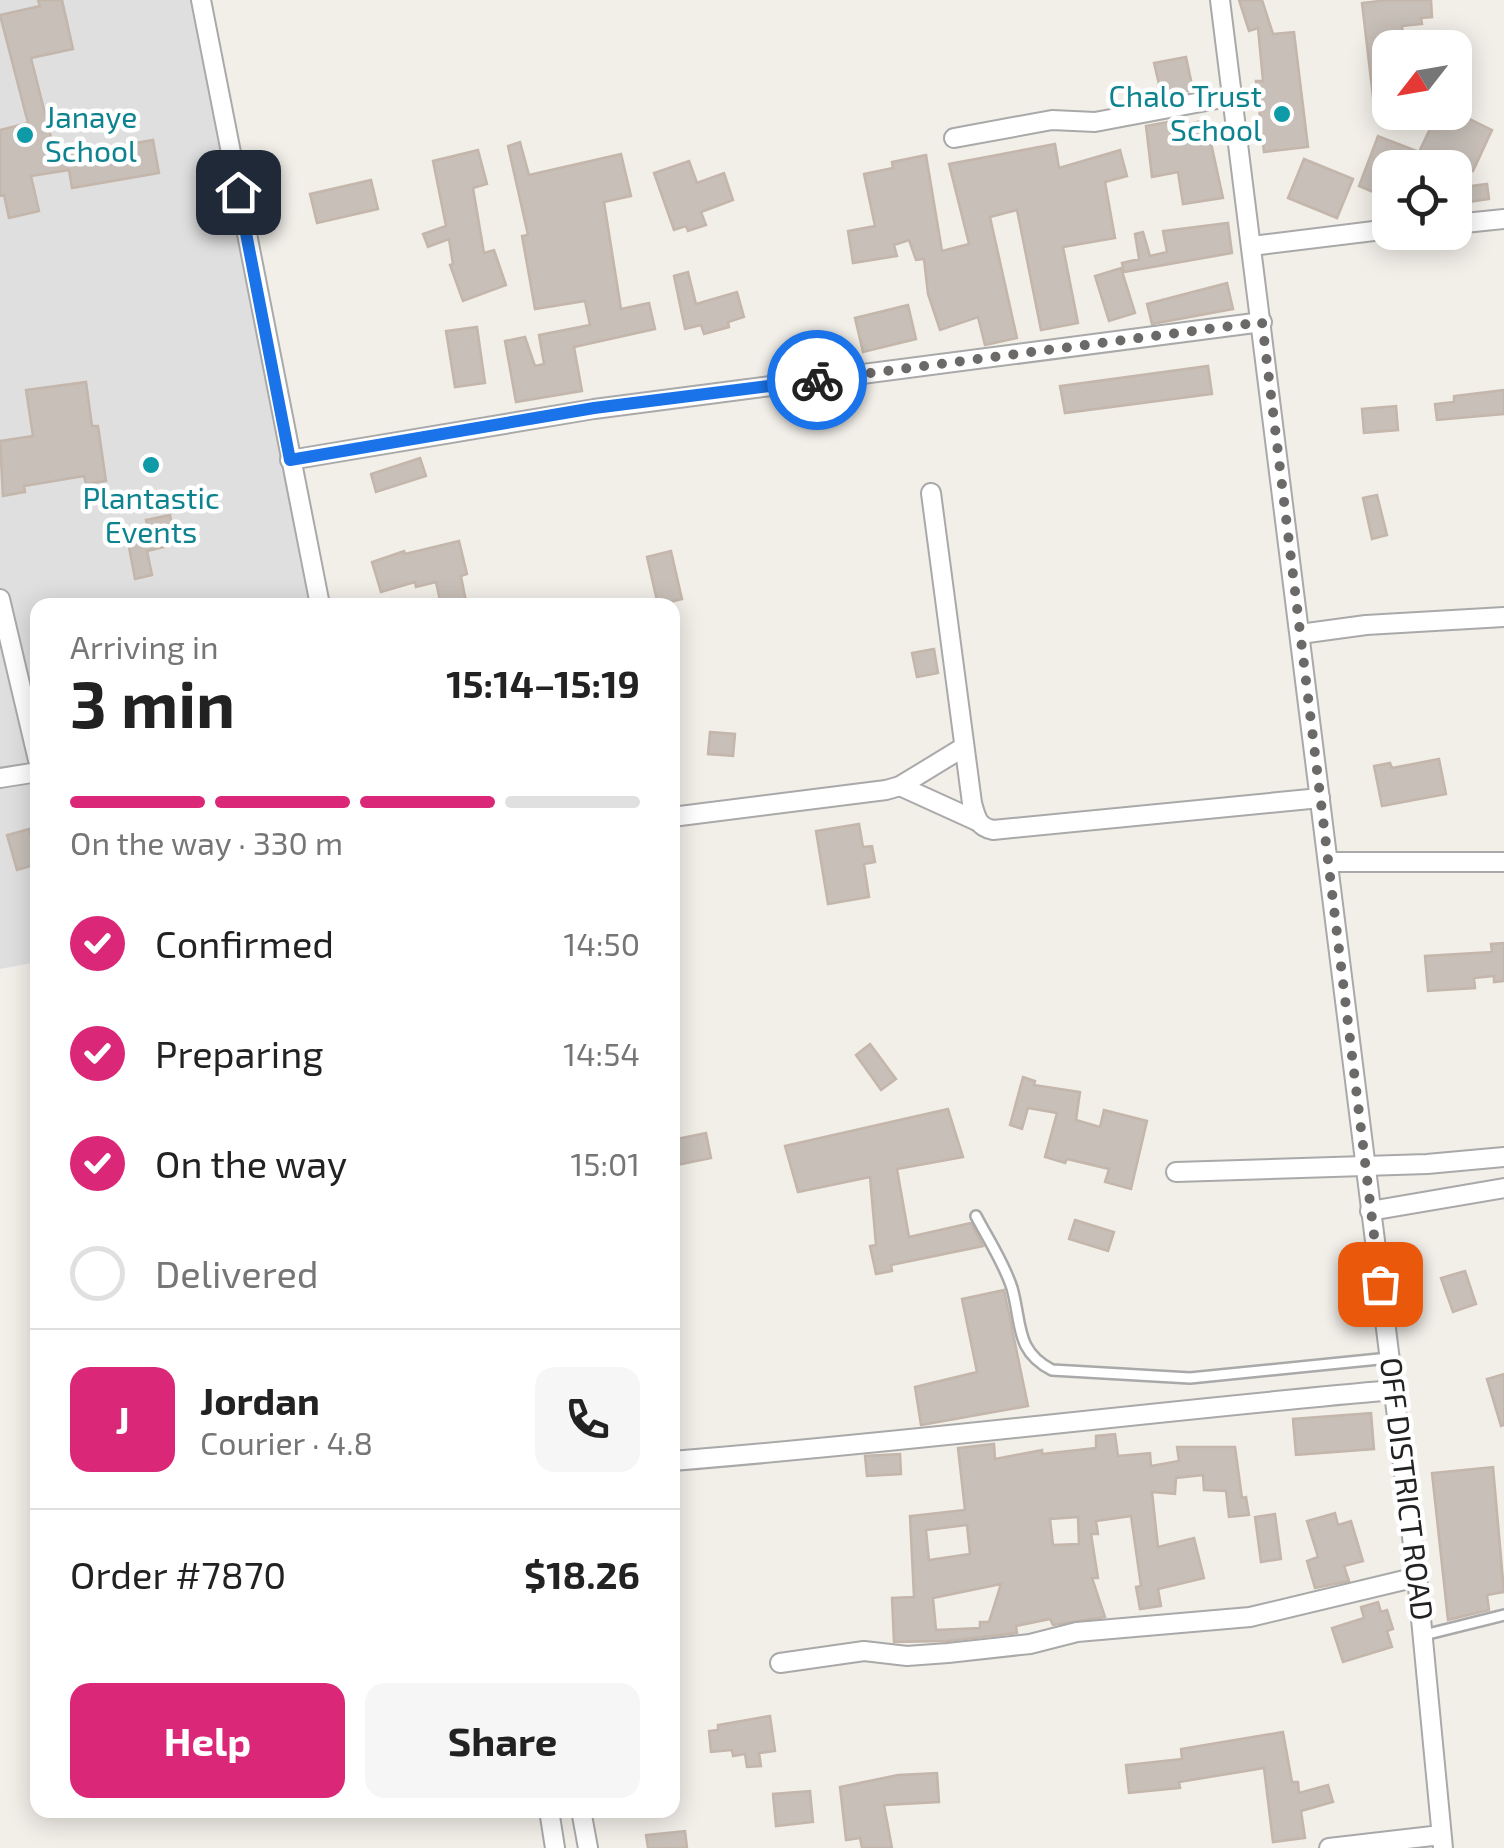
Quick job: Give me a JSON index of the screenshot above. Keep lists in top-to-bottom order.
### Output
{
  "streets": {
    "street": ["OFF DISTRICT ROAD"]
  },
  "places": ["Chalo Trust School", "Janaye School", "Plantastic Events"],
  "north": "bottom left",
  "page": {
    "heading": ["3 min", "Arriving in", "15:14–15:19"],
    "panel": [
      "Jordan",
      "Courier · 4.8",
      "Order #7870",
      "$18.26"
    ],
    "bar": "On the way · 330 m",
    "list": [
      ["Confirmed", "14:50"],
      ["Preparing", "14:54"],
      ["On the way", "15:01"],
      "Delivered"
    ],
    "round": "J",
    "buttons": ["Help", "Share"]
  }
}
